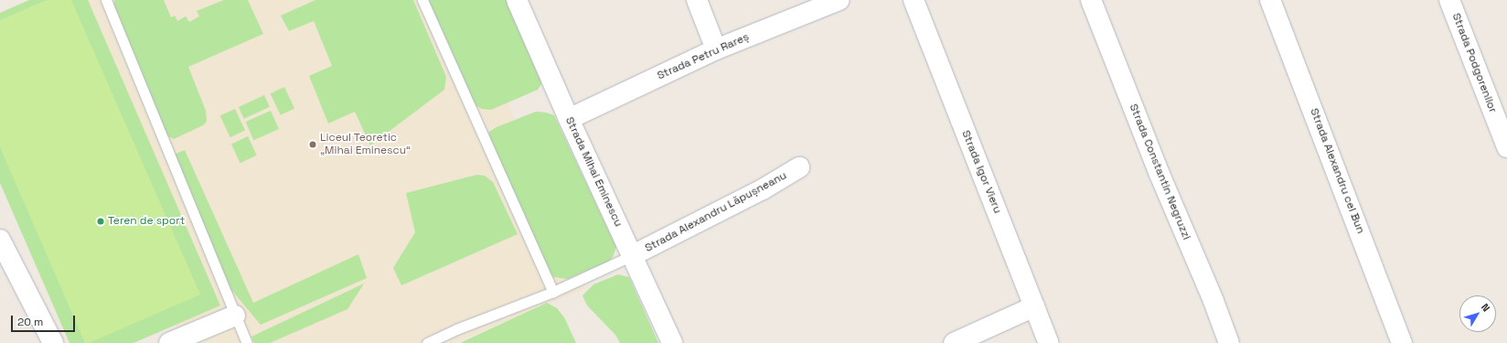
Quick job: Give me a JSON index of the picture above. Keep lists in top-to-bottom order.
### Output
{
  "streets": {
    "street": [
      "Strada Petru Rareș",
      "Strada Podgorenilor",
      "Strada Alexandru cel Bun",
      "Strada Mihai Eminescu",
      "Strada Igor Vieru",
      "Strada Constantin Negruzzi",
      "Strada Alexandru Lăpușneanu"
    ]
  },
  "crossings": [
    ["Strada Petru Rareș", "Strada Mihai Eminescu"],
    ["Strada Mihai Eminescu", "Strada Alexandru Lăpușneanu"]
  ],
  "places": ["Liceul Teoretic „Mihai Eminescu“", "Teren de sport"],
  "scale_bar": "20 m",
  "north": "top right"
}
